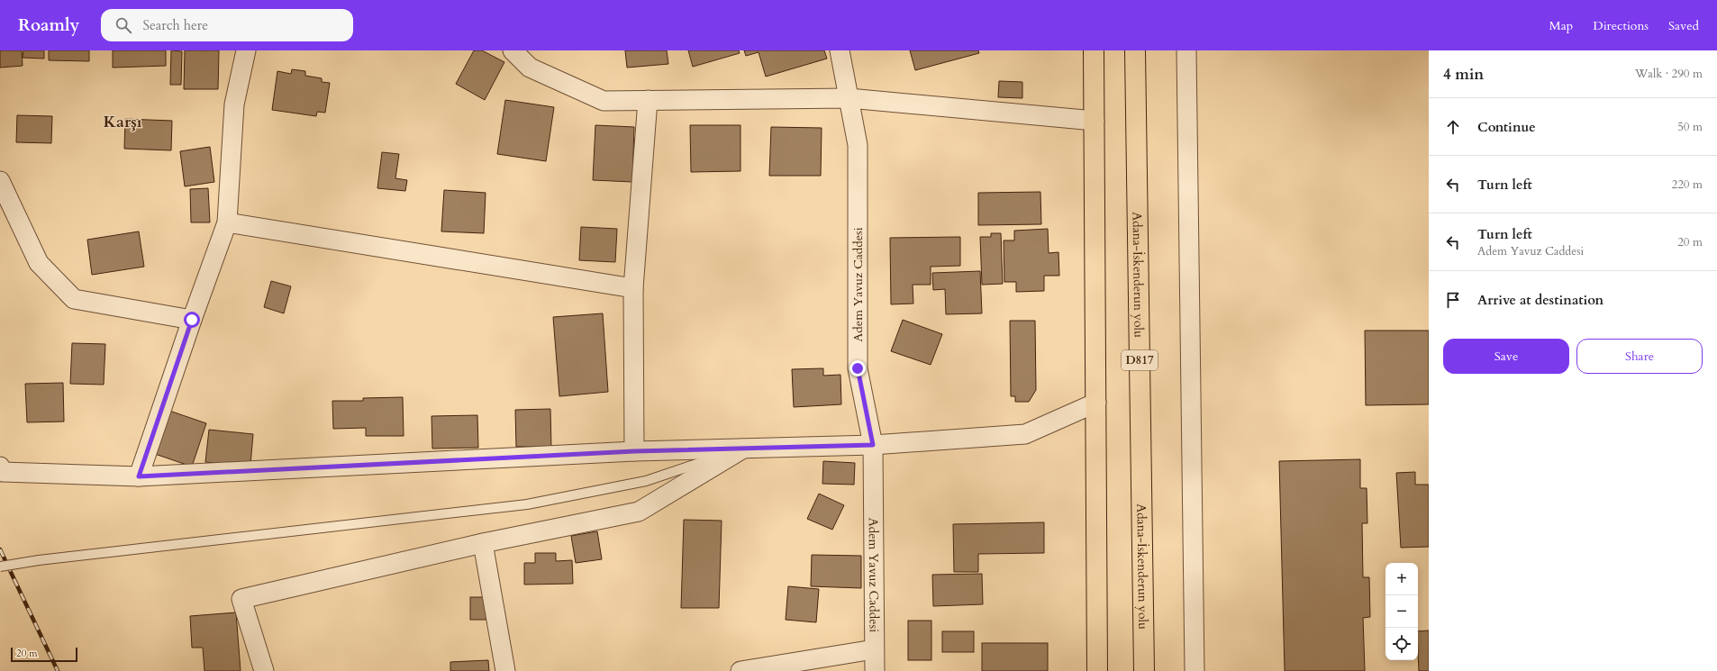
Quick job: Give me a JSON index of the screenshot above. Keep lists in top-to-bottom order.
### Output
{
  "streets": {
    "highway": ["Adana-İskenderun yolu", "D817"],
    "street": ["Adem Yavuz Caddesi"]
  },
  "districts": ["Karşı"],
  "scale_bar": "20 m",
  "page": {
    "header": "Roamly",
    "search": "Search here",
    "nav": ["Map", "Directions", "Saved"],
    "heading": ["4 min", "Walk · 290 m"],
    "list": [
      ["Continue", "50 m"],
      ["Turn left", "220 m"],
      ["Turn left", "Adem Yavuz Caddesi", "20 m"],
      "Arrive at destination"
    ],
    "buttons": ["Save", "Share"],
    "map_buttons": ["+", "−"],
    "scale": "20 m"
  }
}
